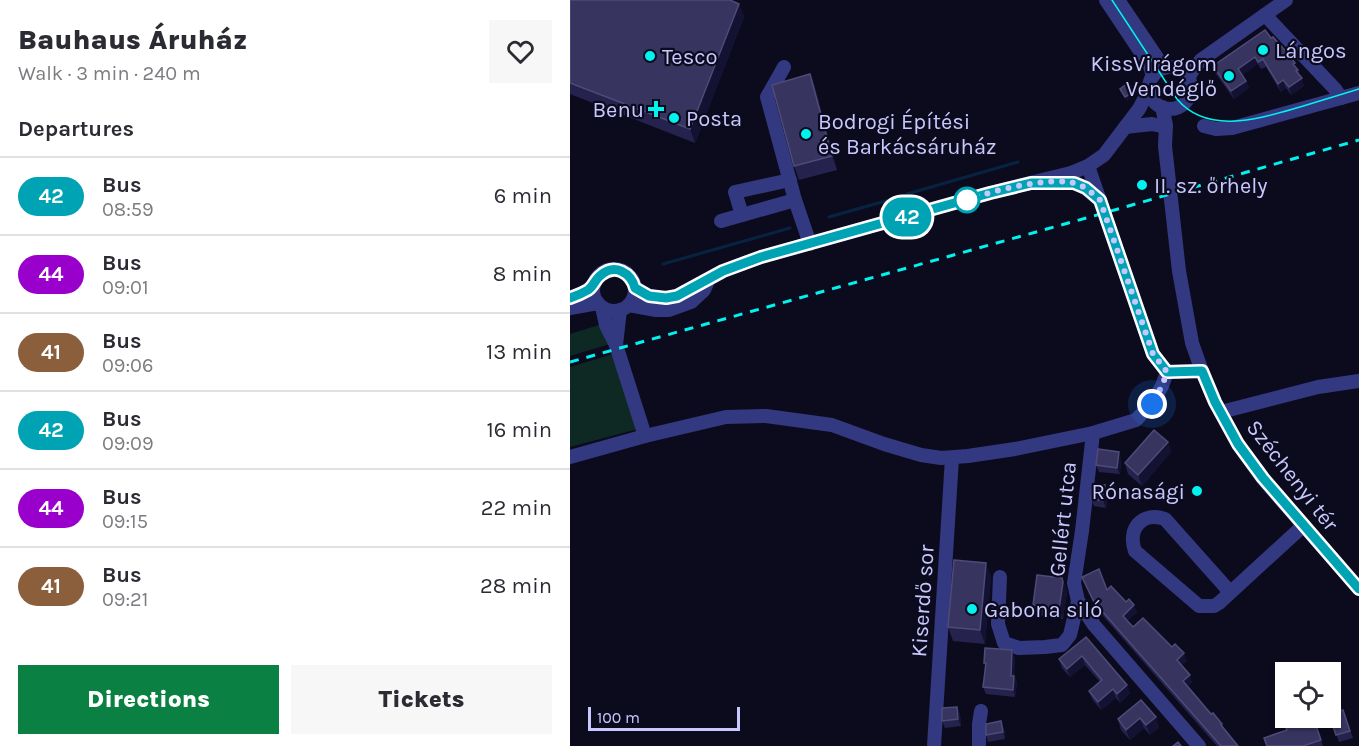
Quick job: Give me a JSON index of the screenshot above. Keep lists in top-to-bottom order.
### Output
{
  "streets": {
    "street": ["Széchenyi tér", "Gellért utca", "Kiserdő sor"]
  },
  "places": {
    "other": [
      "Lángos",
      "Tesco",
      "KissVirágom Vendéglő",
      "Posta",
      "Bodrogi Építési és Barkácsáruház",
      "II. sz. őrhely",
      "Rónasági",
      "Gabona siló"
    ],
    "health": ["Benu"]
  },
  "lines": ["bus line 42"],
  "scale_bar": "100 m",
  "page": {
    "heading": [
      ["Bauhaus Áruház", "Walk · 3 min · 240 m"],
      "Departures"
    ],
    "on_map": "42",
    "list": [
      {
        "mark": "42",
        "name": "Bus",
        "note": "08:59",
        "value": "6 min"
      },
      {
        "mark": "44",
        "name": "Bus",
        "note": "09:01",
        "value": "8 min"
      },
      {
        "mark": "41",
        "name": "Bus",
        "note": "09:06",
        "value": "13 min"
      },
      {
        "mark": "42",
        "name": "Bus",
        "note": "09:09",
        "value": "16 min"
      },
      {
        "mark": "44",
        "name": "Bus",
        "note": "09:15",
        "value": "22 min"
      },
      {
        "mark": "41",
        "name": "Bus",
        "note": "09:21",
        "value": "28 min"
      }
    ],
    "buttons": ["Directions", "Tickets"],
    "scale": "100 m"
  }
}
